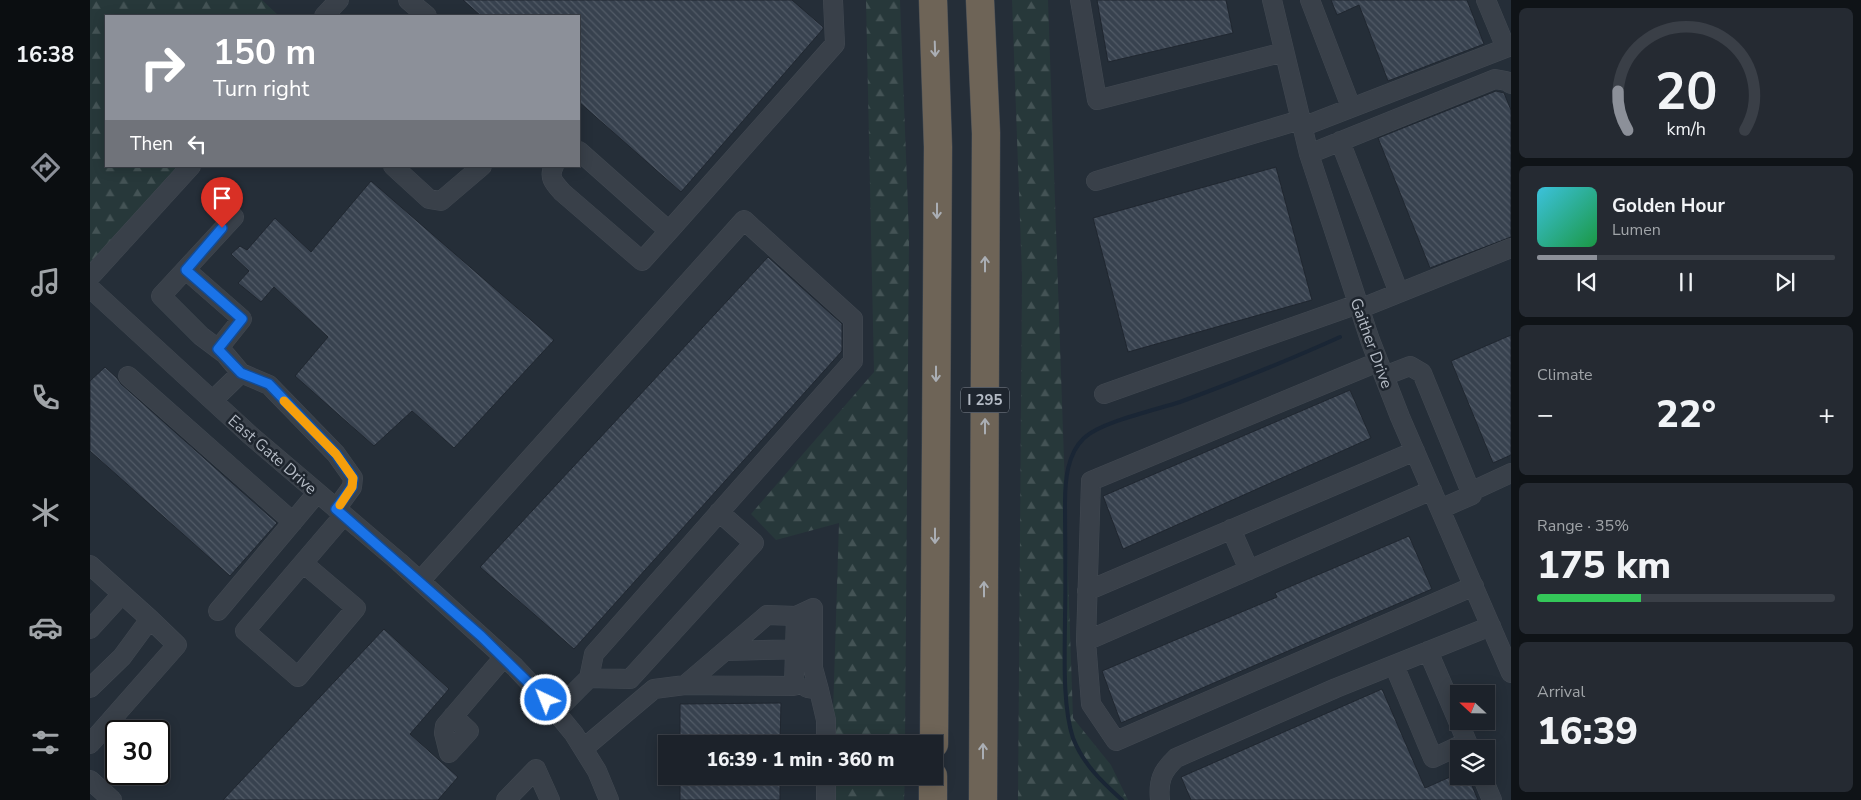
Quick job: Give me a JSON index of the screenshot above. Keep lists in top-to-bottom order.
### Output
{
  "streets": {
    "highway": ["I 295"],
    "street": ["Gaither Drive", "East Gate Drive"]
  },
  "north": "left",
  "page": {
    "tabs": "16:38",
    "turn": ["150 m", "Turn right"],
    "then": "Then",
    "song": ["Golden Hour", "Lumen"],
    "tile": [
      "Climate",
      ["Range · 35%", "175 km"],
      ["Arrival", "16:39"]
    ],
    "heat": ["−", "22°", "+"],
    "limit": "30",
    "trip": "16:39 · 1 min · 360 m",
    "gauge": ["20", "km/h"]
  }
}
